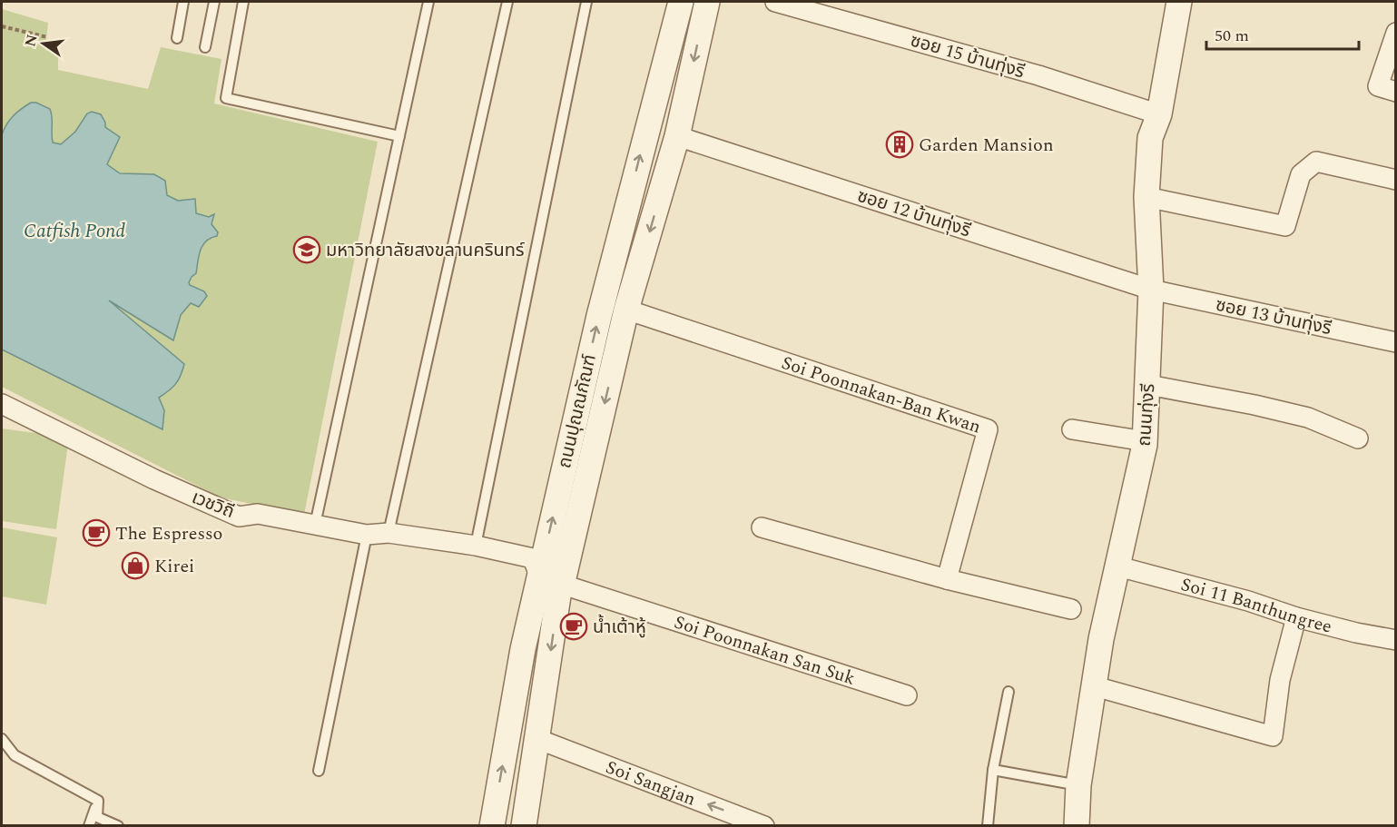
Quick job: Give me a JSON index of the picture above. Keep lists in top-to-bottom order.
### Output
{
  "streets": {
    "street": [
      "ซอย 15 บ้านทุ่งรี",
      "ซอย 12 บ้านทุ่งรี",
      "ซอย 13 บ้านทุ่งรี",
      "Soi Poonnakan-Ban Kwan",
      "ถนนปุณณกัณฑ์",
      "ถนนทุ่งรี",
      "เวชวิถี",
      "Soi 11 Banthungree",
      "Soi Poonnakan San Suk",
      "Soi Sangjan"
    ]
  },
  "crossings": [
    ["ซอย 15 บ้านทุ่งรี", "ถนนทุ่งรี"],
    ["ซอย 12 บ้านทุ่งรี", "ซอย 13 บ้านทุ่งรี"],
    ["ซอย 12 บ้านทุ่งรี", "ถนนปุณณกัณฑ์"],
    ["ซอย 12 บ้านทุ่งรี", "ถนนทุ่งรี"],
    ["ซอย 13 บ้านทุ่งรี", "ถนนทุ่งรี"],
    ["Soi Poonnakan-Ban Kwan", "ถนนปุณณกัณฑ์"],
    ["ถนนปุณณกัณฑ์", "เวชวิถี"],
    ["ถนนปุณณกัณฑ์", "Soi Poonnakan San Suk"],
    ["ถนนปุณณกัณฑ์", "Soi Sangjan"],
    ["ถนนทุ่งรี", "Soi 11 Banthungree"],
    ["เวชวิถี", "Soi Poonnakan San Suk"]
  ],
  "one_way": ["Soi Sangjan"],
  "water": ["Catfish Pond"],
  "places": {
    "building": ["Garden Mansion"],
    "school or university": ["มหาวิทยาลัยสงขลานครินทร์"],
    "cafe": ["The Espresso", "น้ำเต้าหู้"],
    "shop": ["Kirei"]
  },
  "scale_bar": "50 m",
  "north": "left"
}
